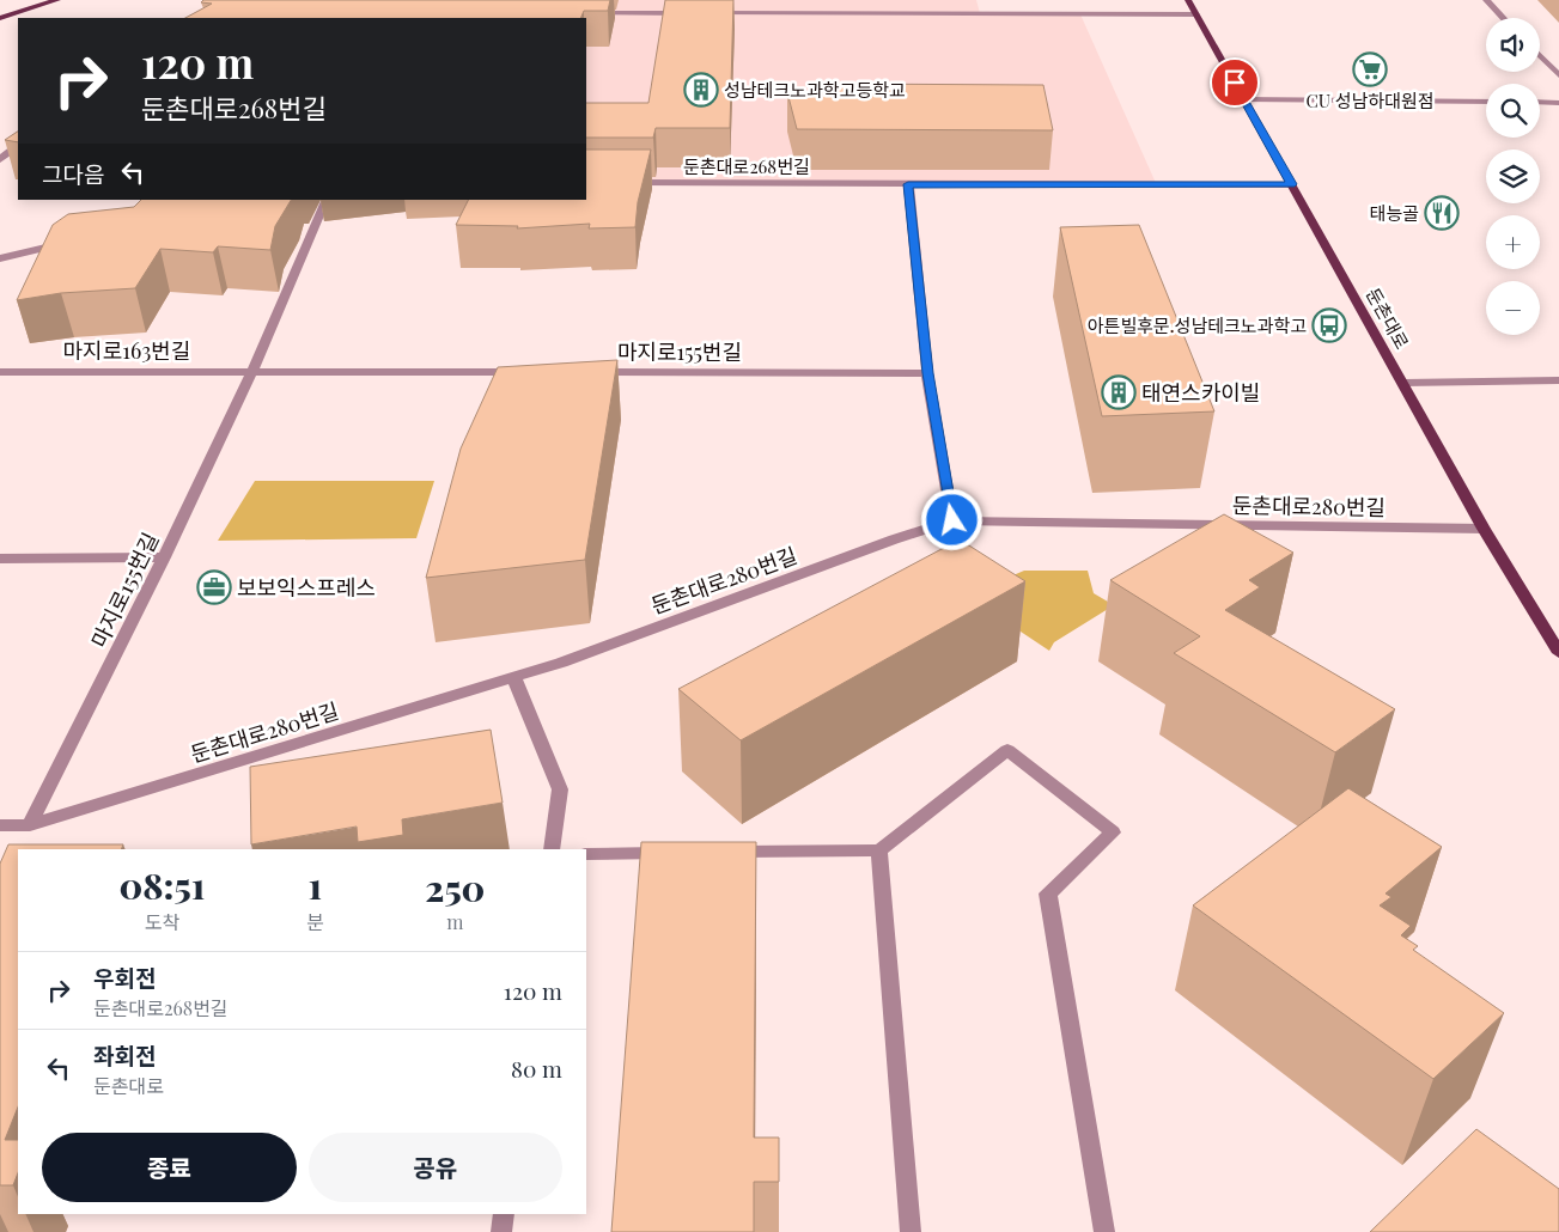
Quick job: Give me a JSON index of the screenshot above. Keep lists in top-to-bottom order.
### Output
{
  "streets": {
    "main road": ["둔촌대로"],
    "street": [
      "둔촌대로268번길",
      "마지로163번길",
      "마지로155번길",
      "둔촌대로280번길"
    ]
  },
  "crossings": [
    ["둔촌대로268번길", "둔촌대로"],
    ["둔촌대로", "둔촌대로280번길"],
    ["마지로163번길", "마지로155번길"],
    ["마지로155번길", "둔촌대로280번길"]
  ],
  "places": {
    "supermarket": ["CU 성남하대원점"],
    "building": ["성남테크노과학고등학교", "태연스카이빌"],
    "restaurant": ["태능골"],
    "bus stop": ["아튼빌후문.성남테크노과학고"],
    "office": ["보보익스프레스"]
  },
  "page": {
    "map_buttons": ["+", "−"],
    "turn": ["120 m", "둔촌대로268번길"],
    "then": "그다음",
    "eta": [
      "08:51",
      "도착",
      "1",
      "분",
      "250",
      "m"
    ],
    "list": [
      {
        "name": "우회전",
        "note": "둔촌대로268번길",
        "value": "120 m"
      },
      {
        "name": "좌회전",
        "note": "둔촌대로",
        "value": "80 m"
      }
    ],
    "buttons": ["종료", "공유"]
  }
}
